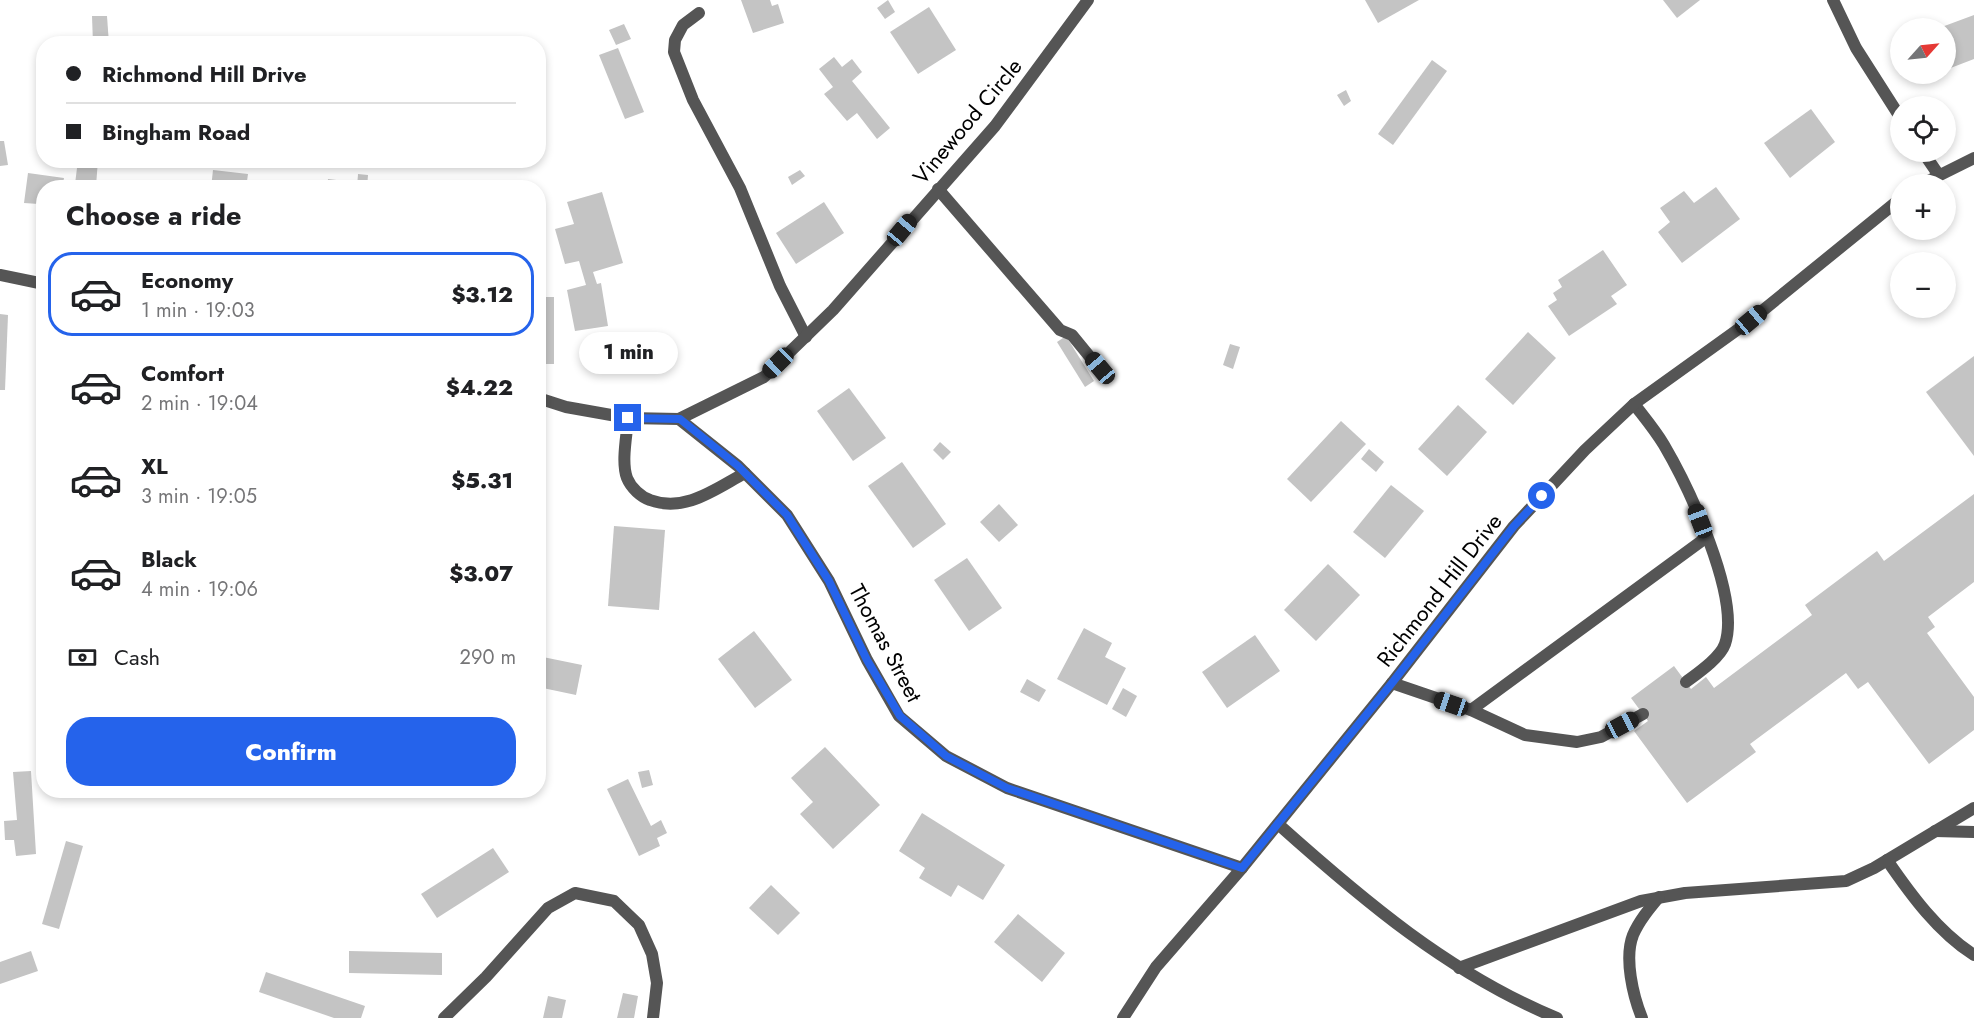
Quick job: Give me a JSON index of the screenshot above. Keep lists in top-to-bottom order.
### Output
{
  "streets": {
    "street": ["Vinewood Circle", "Richmond Hill Drive", "Thomas Street"]
  },
  "crossings": [
    ["Vinewood Circle", "Thomas Street"],
    ["Richmond Hill Drive", "Thomas Street"]
  ],
  "north": "top right",
  "page": {
    "map_buttons": ["+", "−"],
    "banner": ["Richmond Hill Drive", "Bingham Road"],
    "heading": "Choose a ride",
    "list": [
      {
        "name": "Economy",
        "note": "1 min · 19:03",
        "value": "$3.12"
      },
      {
        "name": "Comfort",
        "note": "2 min · 19:04",
        "value": "$4.22"
      },
      {
        "name": "XL",
        "note": "3 min · 19:05",
        "value": "$5.31"
      },
      {
        "name": "Black",
        "note": "4 min · 19:06",
        "value": "$3.07"
      }
    ],
    "bubble": "1 min",
    "pay": ["Cash", "290 m"],
    "buttons": "Confirm"
  }
}
